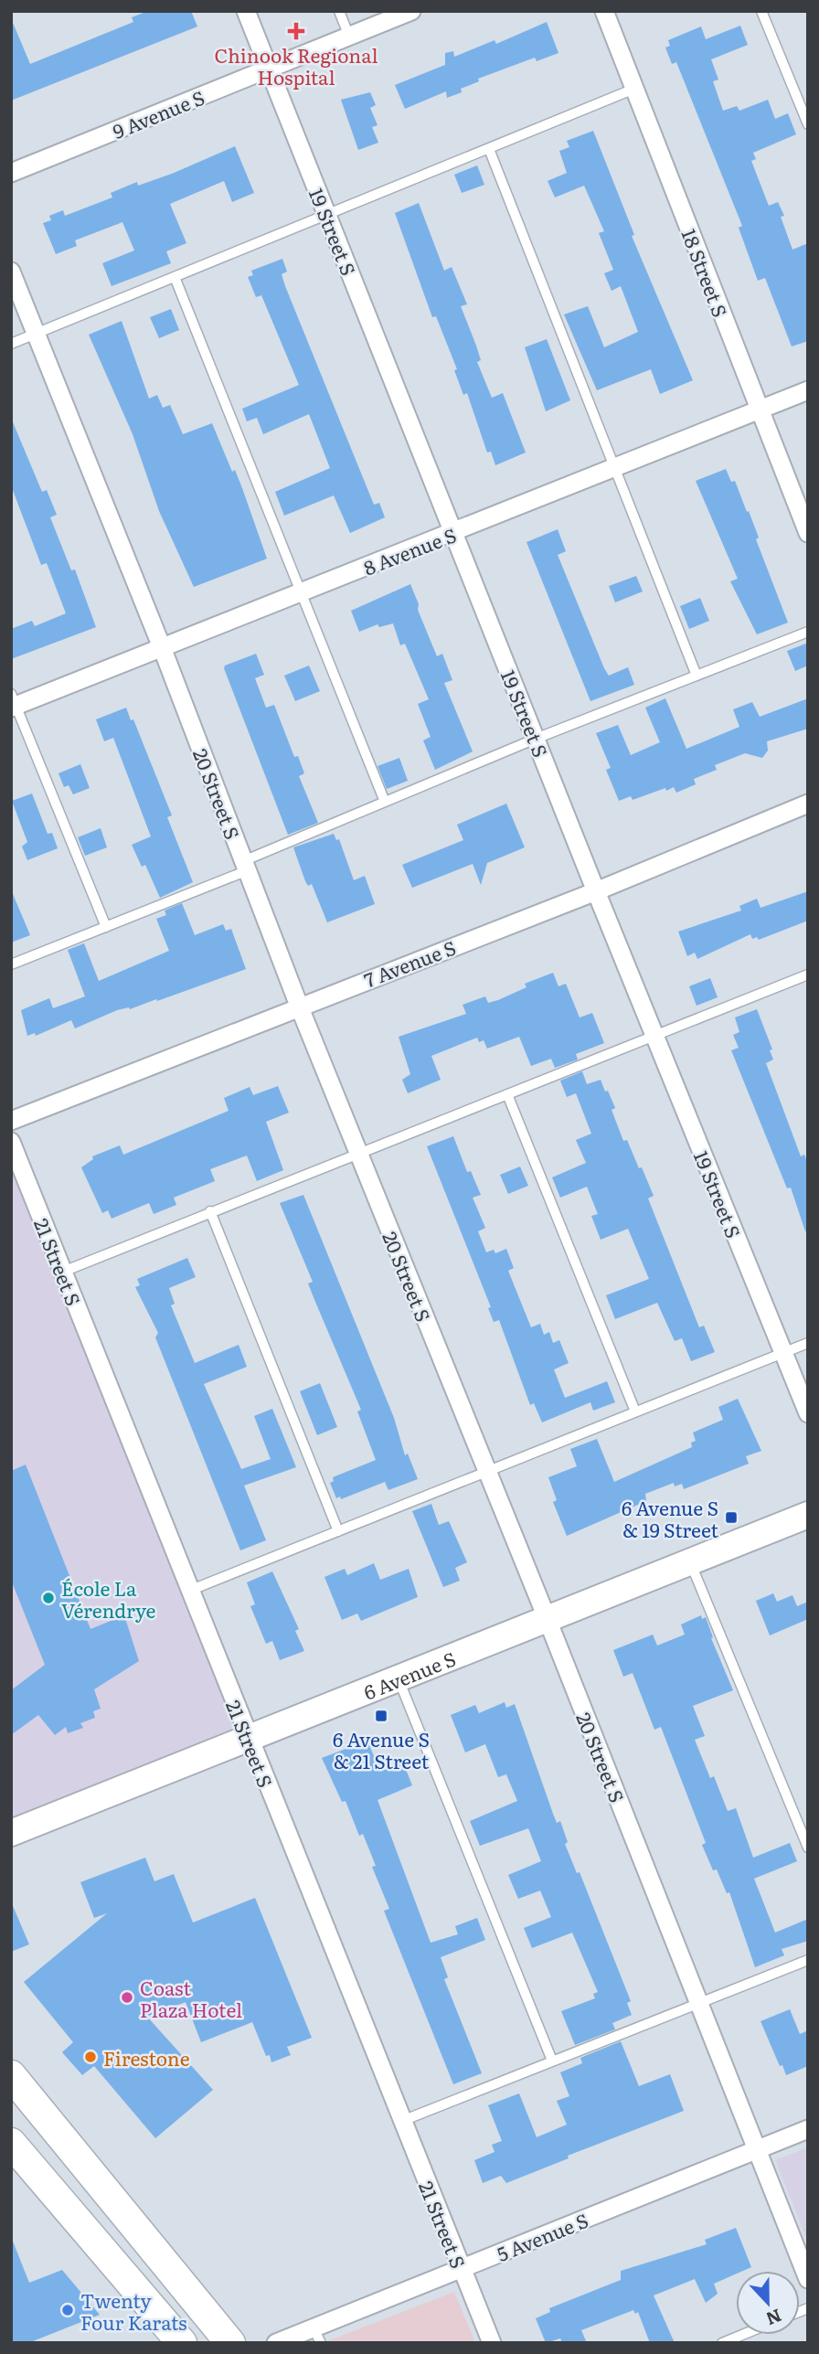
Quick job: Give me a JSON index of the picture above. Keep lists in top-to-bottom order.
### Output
{
  "streets": {
    "main road": ["6 Avenue S"],
    "street": [
      "9 Avenue S",
      "19 Street S",
      "18 Street S",
      "8 Avenue S",
      "20 Street S",
      "7 Avenue S",
      "21 Street S",
      "5 Avenue S"
    ]
  },
  "crossings": [
    ["9 Avenue S", "19 Street S"],
    ["19 Street S", "8 Avenue S"],
    ["19 Street S", "7 Avenue S"],
    ["18 Street S", "8 Avenue S"],
    ["8 Avenue S", "20 Street S"],
    ["20 Street S", "7 Avenue S"],
    ["20 Street S", "6 Avenue S"],
    ["20 Street S", "5 Avenue S"],
    ["21 Street S", "6 Avenue S"],
    ["21 Street S", "5 Avenue S"]
  ],
  "places": {
    "health": ["Chinook Regional Hospital"],
    "transit": ["6 Avenue S & 19 Street", "6 Avenue S & 21 Street"],
    "other": [
      "École La Vérendrye",
      "Coast Plaza Hotel",
      "Firestone",
      "Twenty Four Karats"
    ]
  },
  "north": "bottom"
}
